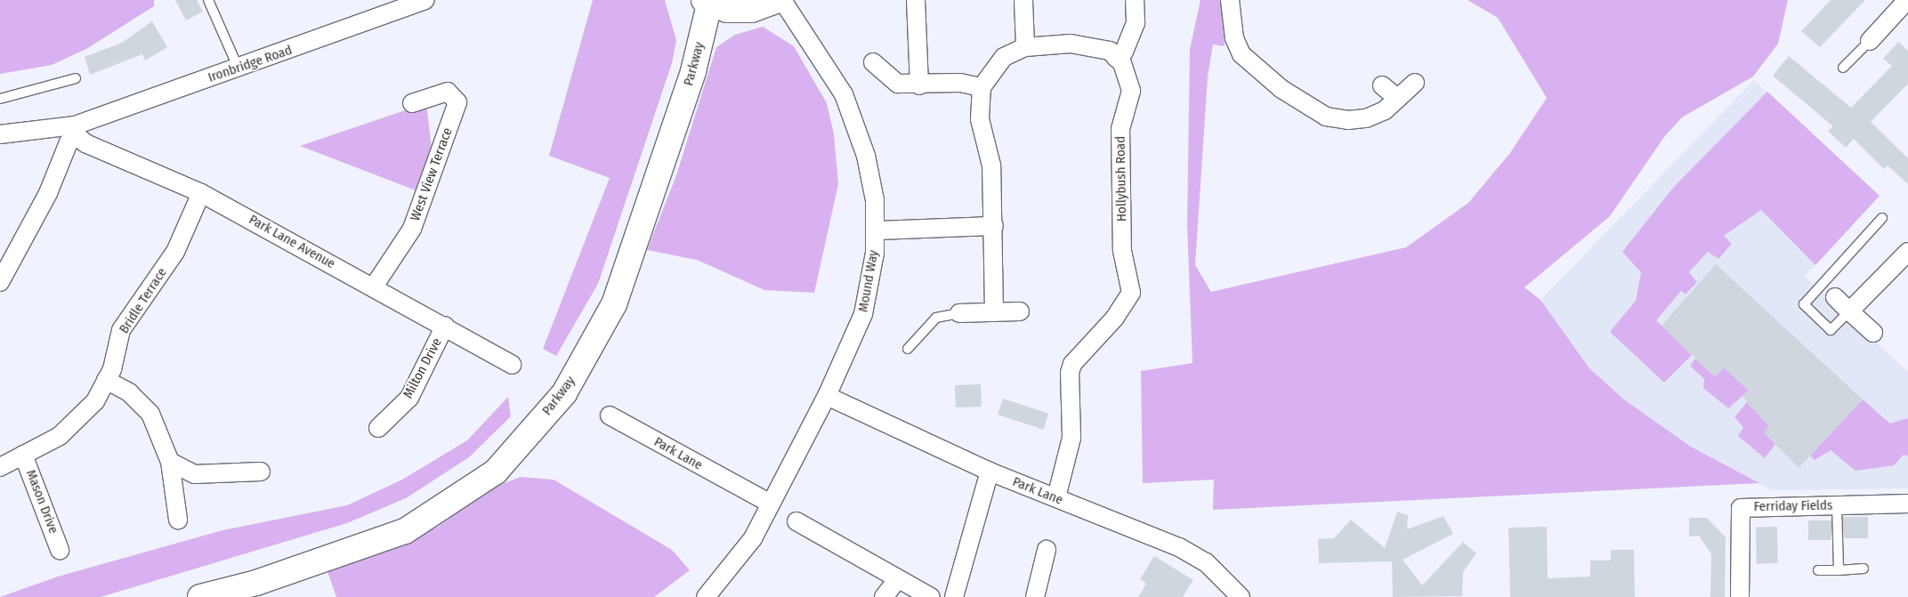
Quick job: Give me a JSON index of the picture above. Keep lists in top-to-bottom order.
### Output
{
  "streets": {
    "main road": ["Parkway"],
    "street": [
      "Ironbridge Road",
      "West View Terrace",
      "Hollybush Road",
      "Park Lane Avenue",
      "Mound Way",
      "Bridle Terrace",
      "Milton Drive",
      "Park Lane",
      "Mason Drive",
      "Ferriday Fields"
    ]
  },
  "crossings": [
    ["Ironbridge Road", "Park Lane Avenue"],
    ["West View Terrace", "Park Lane Avenue"],
    ["Hollybush Road", "Park Lane"],
    ["Park Lane Avenue", "Bridle Terrace"],
    ["Park Lane Avenue", "Milton Drive"],
    ["Mound Way", "Park Lane"],
    ["Bridle Terrace", "Mason Drive"]
  ]
}
